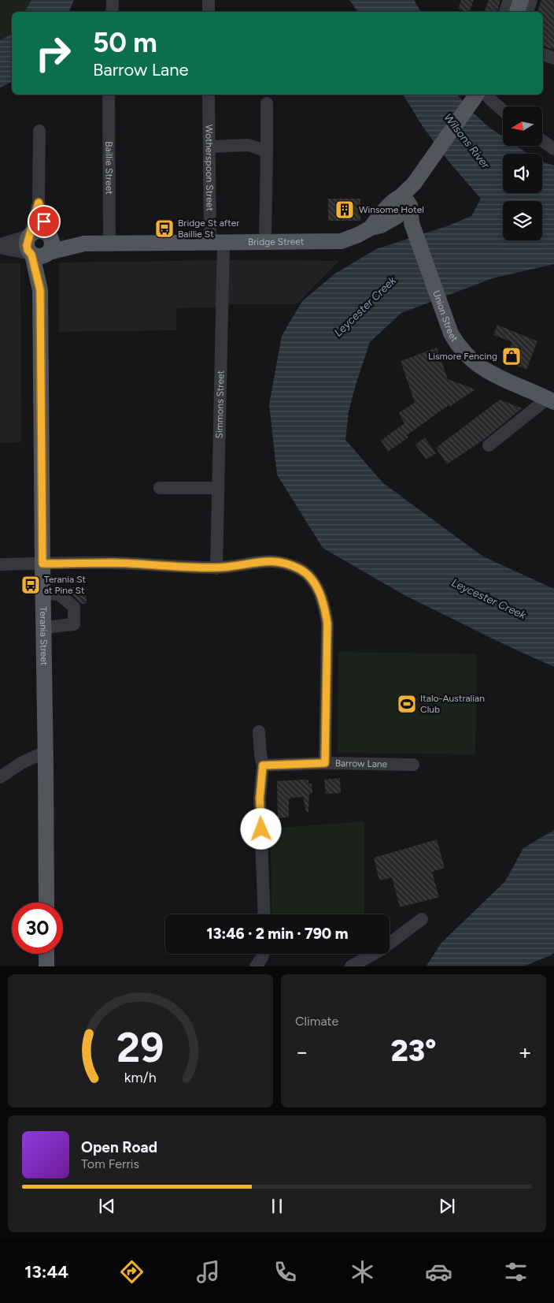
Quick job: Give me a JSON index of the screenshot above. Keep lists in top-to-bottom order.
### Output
{
  "streets": {
    "main road": ["Bridge Street", "Union Street", "Terania Street"],
    "street": [
      "Wotherspoon Street",
      "Baillie Street",
      "Simmons Street",
      "Barrow Lane"
    ]
  },
  "crossings": [
    ["Wotherspoon Street", "Bridge Street"],
    ["Wotherspoon Street", "Simmons Street"],
    ["Baillie Street", "Bridge Street"],
    ["Bridge Street", "Union Street"],
    ["Bridge Street", "Simmons Street"],
    ["Bridge Street", "Terania Street"]
  ],
  "water": ["Wilsons River", "Leycester Creek"],
  "places": {
    "building": ["Winsome Hotel"],
    "bus stop": ["Bridge St after Baillie St", "Terania St at Pine St"],
    "shop": ["Lismore Fencing"],
    "sports": ["Italo-Australian Club"]
  },
  "north": "left",
  "page": {
    "turn": ["50 m", "Barrow Lane"],
    "limit": "30",
    "trip": "13:46 · 2 min · 790 m",
    "tile": "Climate",
    "heat": ["−", "23°", "+"],
    "song": ["Open Road", "Tom Ferris"],
    "tabs": "13:44",
    "gauge": ["29", "km/h"]
  }
}
